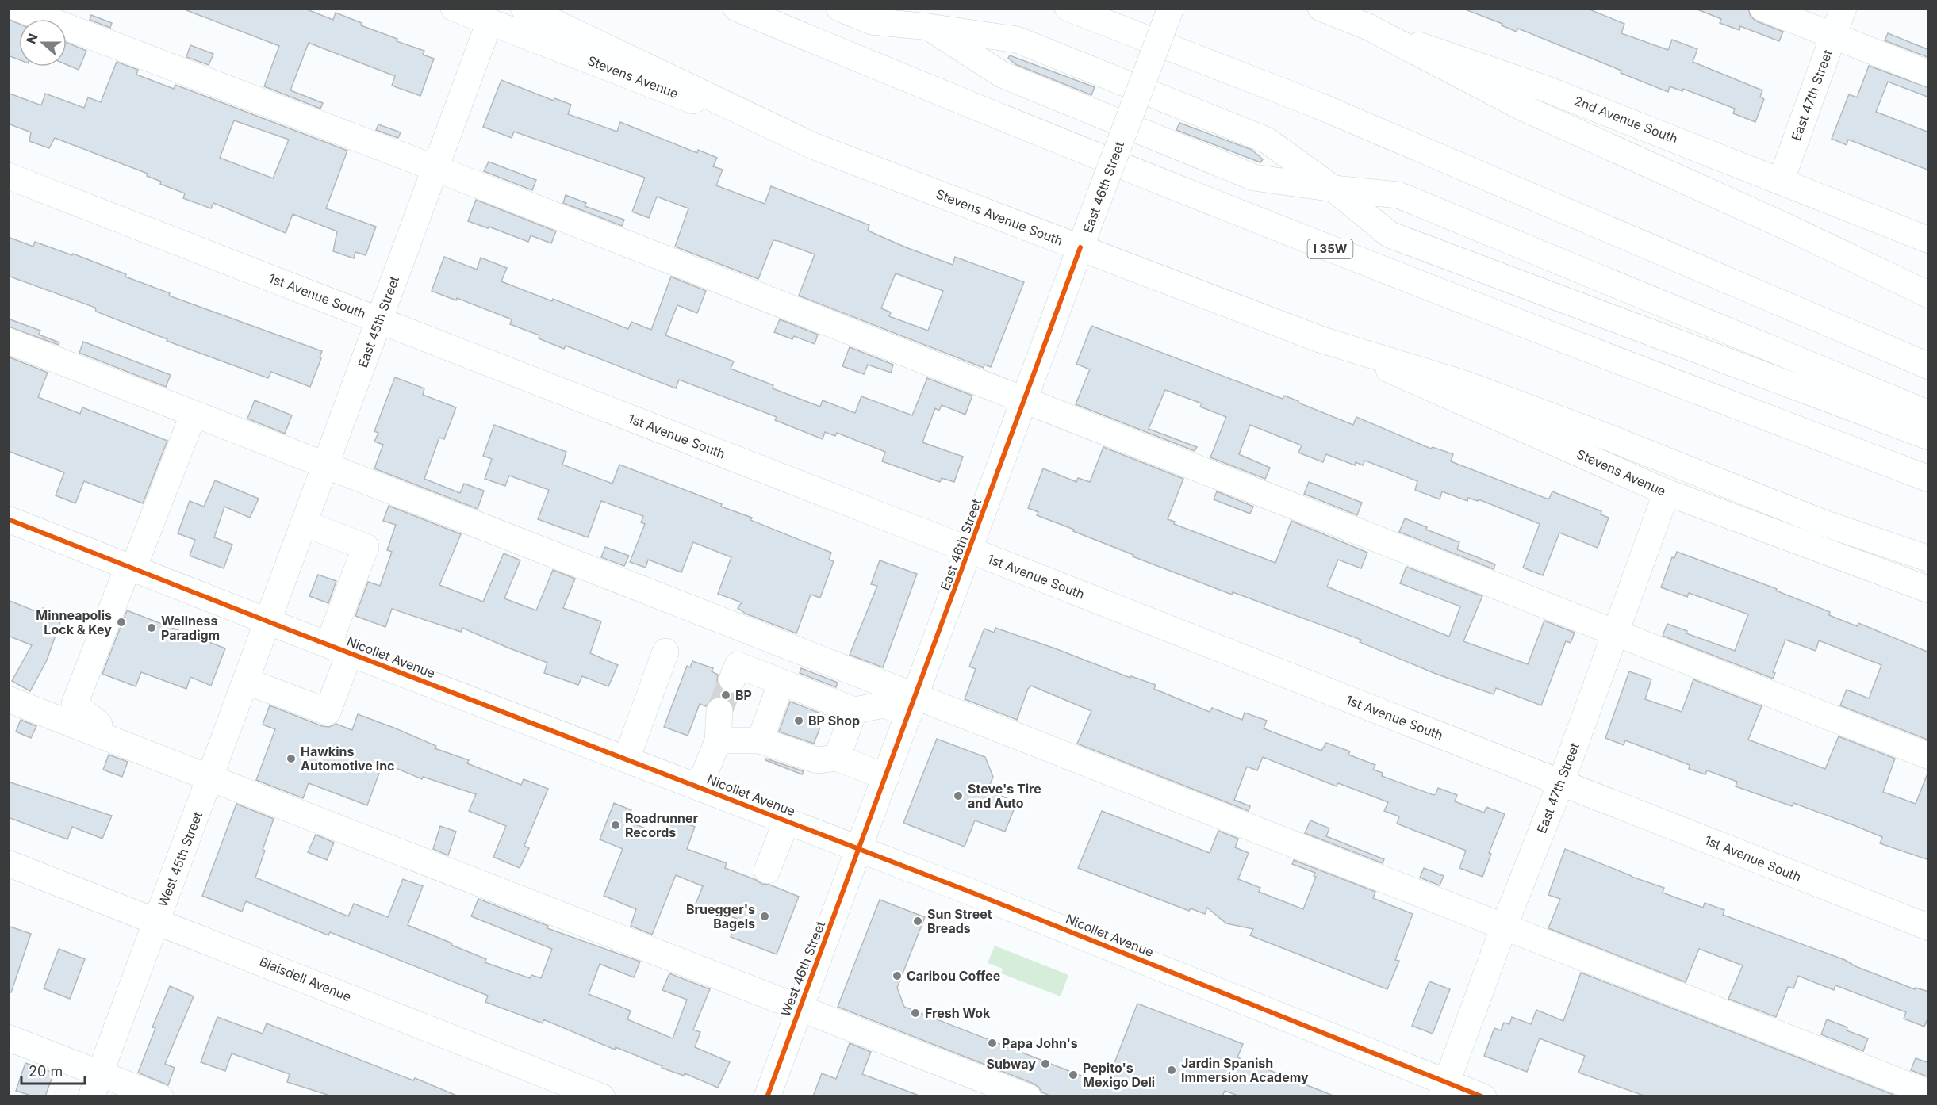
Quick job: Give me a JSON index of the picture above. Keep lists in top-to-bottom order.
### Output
{
  "streets": {
    "main road": [
      "Stevens Avenue",
      "East 47th Street",
      "2nd Avenue South",
      "East 46th Street",
      "Stevens Avenue South",
      "I 35W",
      "1st Avenue South",
      "East 45th Street",
      "Nicollet Avenue",
      "West 45th Street",
      "West 46th Street",
      "Blaisdell Avenue"
    ]
  },
  "crossings": [
    ["Stevens Avenue", "East 47th Street"],
    ["Stevens Avenue", "Stevens Avenue South"],
    ["Stevens Avenue", "East 45th Street"],
    ["East 47th Street", "2nd Avenue South"],
    ["East 47th Street", "1st Avenue South"],
    ["East 47th Street", "Nicollet Avenue"],
    ["East 46th Street", "Stevens Avenue South"],
    ["East 46th Street", "1st Avenue South"],
    ["East 46th Street", "Nicollet Avenue"],
    ["East 46th Street", "West 46th Street"],
    ["1st Avenue South", "East 45th Street"],
    ["East 45th Street", "Nicollet Avenue"],
    ["East 45th Street", "West 45th Street"],
    ["Nicollet Avenue", "West 45th Street"],
    ["Nicollet Avenue", "West 46th Street"],
    ["West 45th Street", "Blaisdell Avenue"]
  ],
  "places": [
    "Minneapolis Lock & Key",
    "Wellness Paradigm",
    "BP",
    "BP Shop",
    "Hawkins Automotive Inc",
    "Steve's Tire and Auto",
    "Roadrunner Records",
    "Bruegger's Bagels",
    "Sun Street Breads",
    "Caribou Coffee",
    "Fresh Wok",
    "Papa John's",
    "Subway",
    "Jardin Spanish Immersion Academy",
    "Pepito's Mexigo Deli"
  ],
  "scale_bar": "20 m",
  "north": "left"
}
